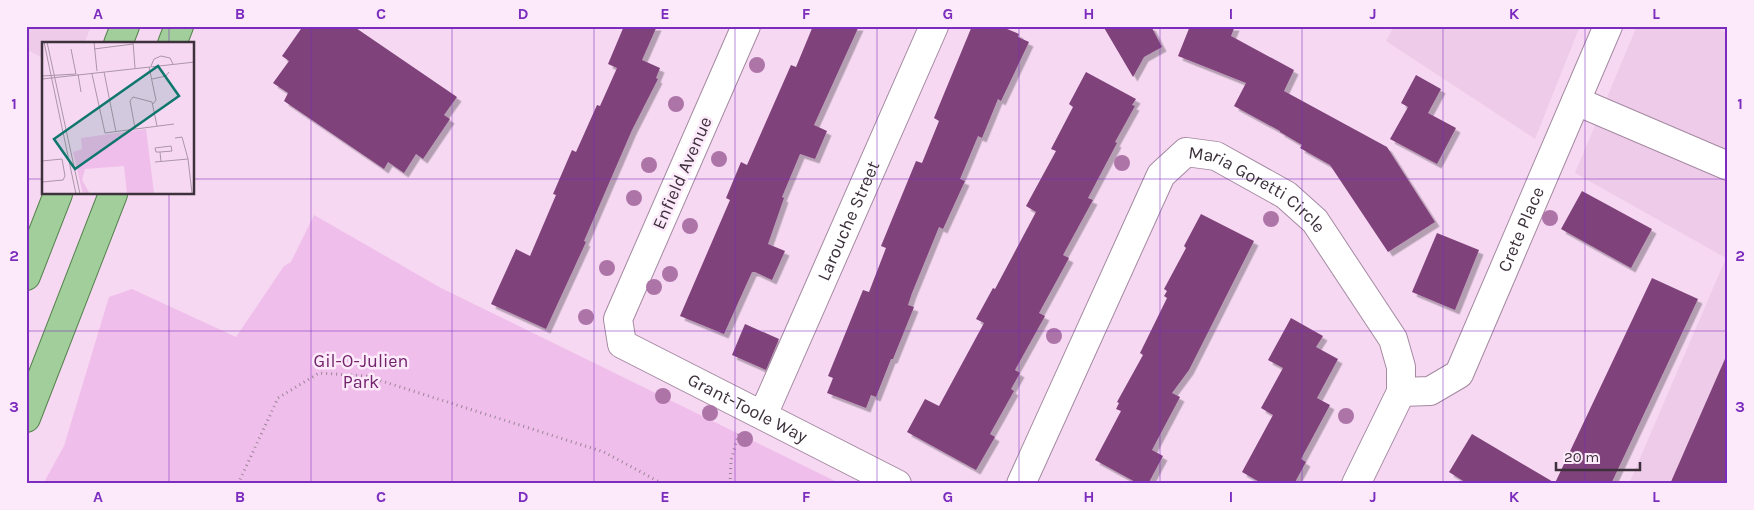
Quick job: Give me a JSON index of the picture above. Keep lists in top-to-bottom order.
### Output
{
  "streets": {
    "street": [
      "Enfield Avenue",
      "Maria Goretti Circle",
      "Larouche Street",
      "Crete Place",
      "Grant-Toole Way"
    ]
  },
  "crossings": [
    ["Enfield Avenue", "Grant-Toole Way"],
    ["Maria Goretti Circle", "Crete Place"],
    ["Larouche Street", "Grant-Toole Way"]
  ],
  "parks": ["Gil-O-Julien Park"],
  "scale_bar": "20 m",
  "grid": {
    "columns": [
      "A",
      "B",
      "C",
      "D",
      "E",
      "F",
      "G",
      "H",
      "I",
      "J",
      "K",
      "L"
    ],
    "rows": ["1", "2", "3"]
  }
}
